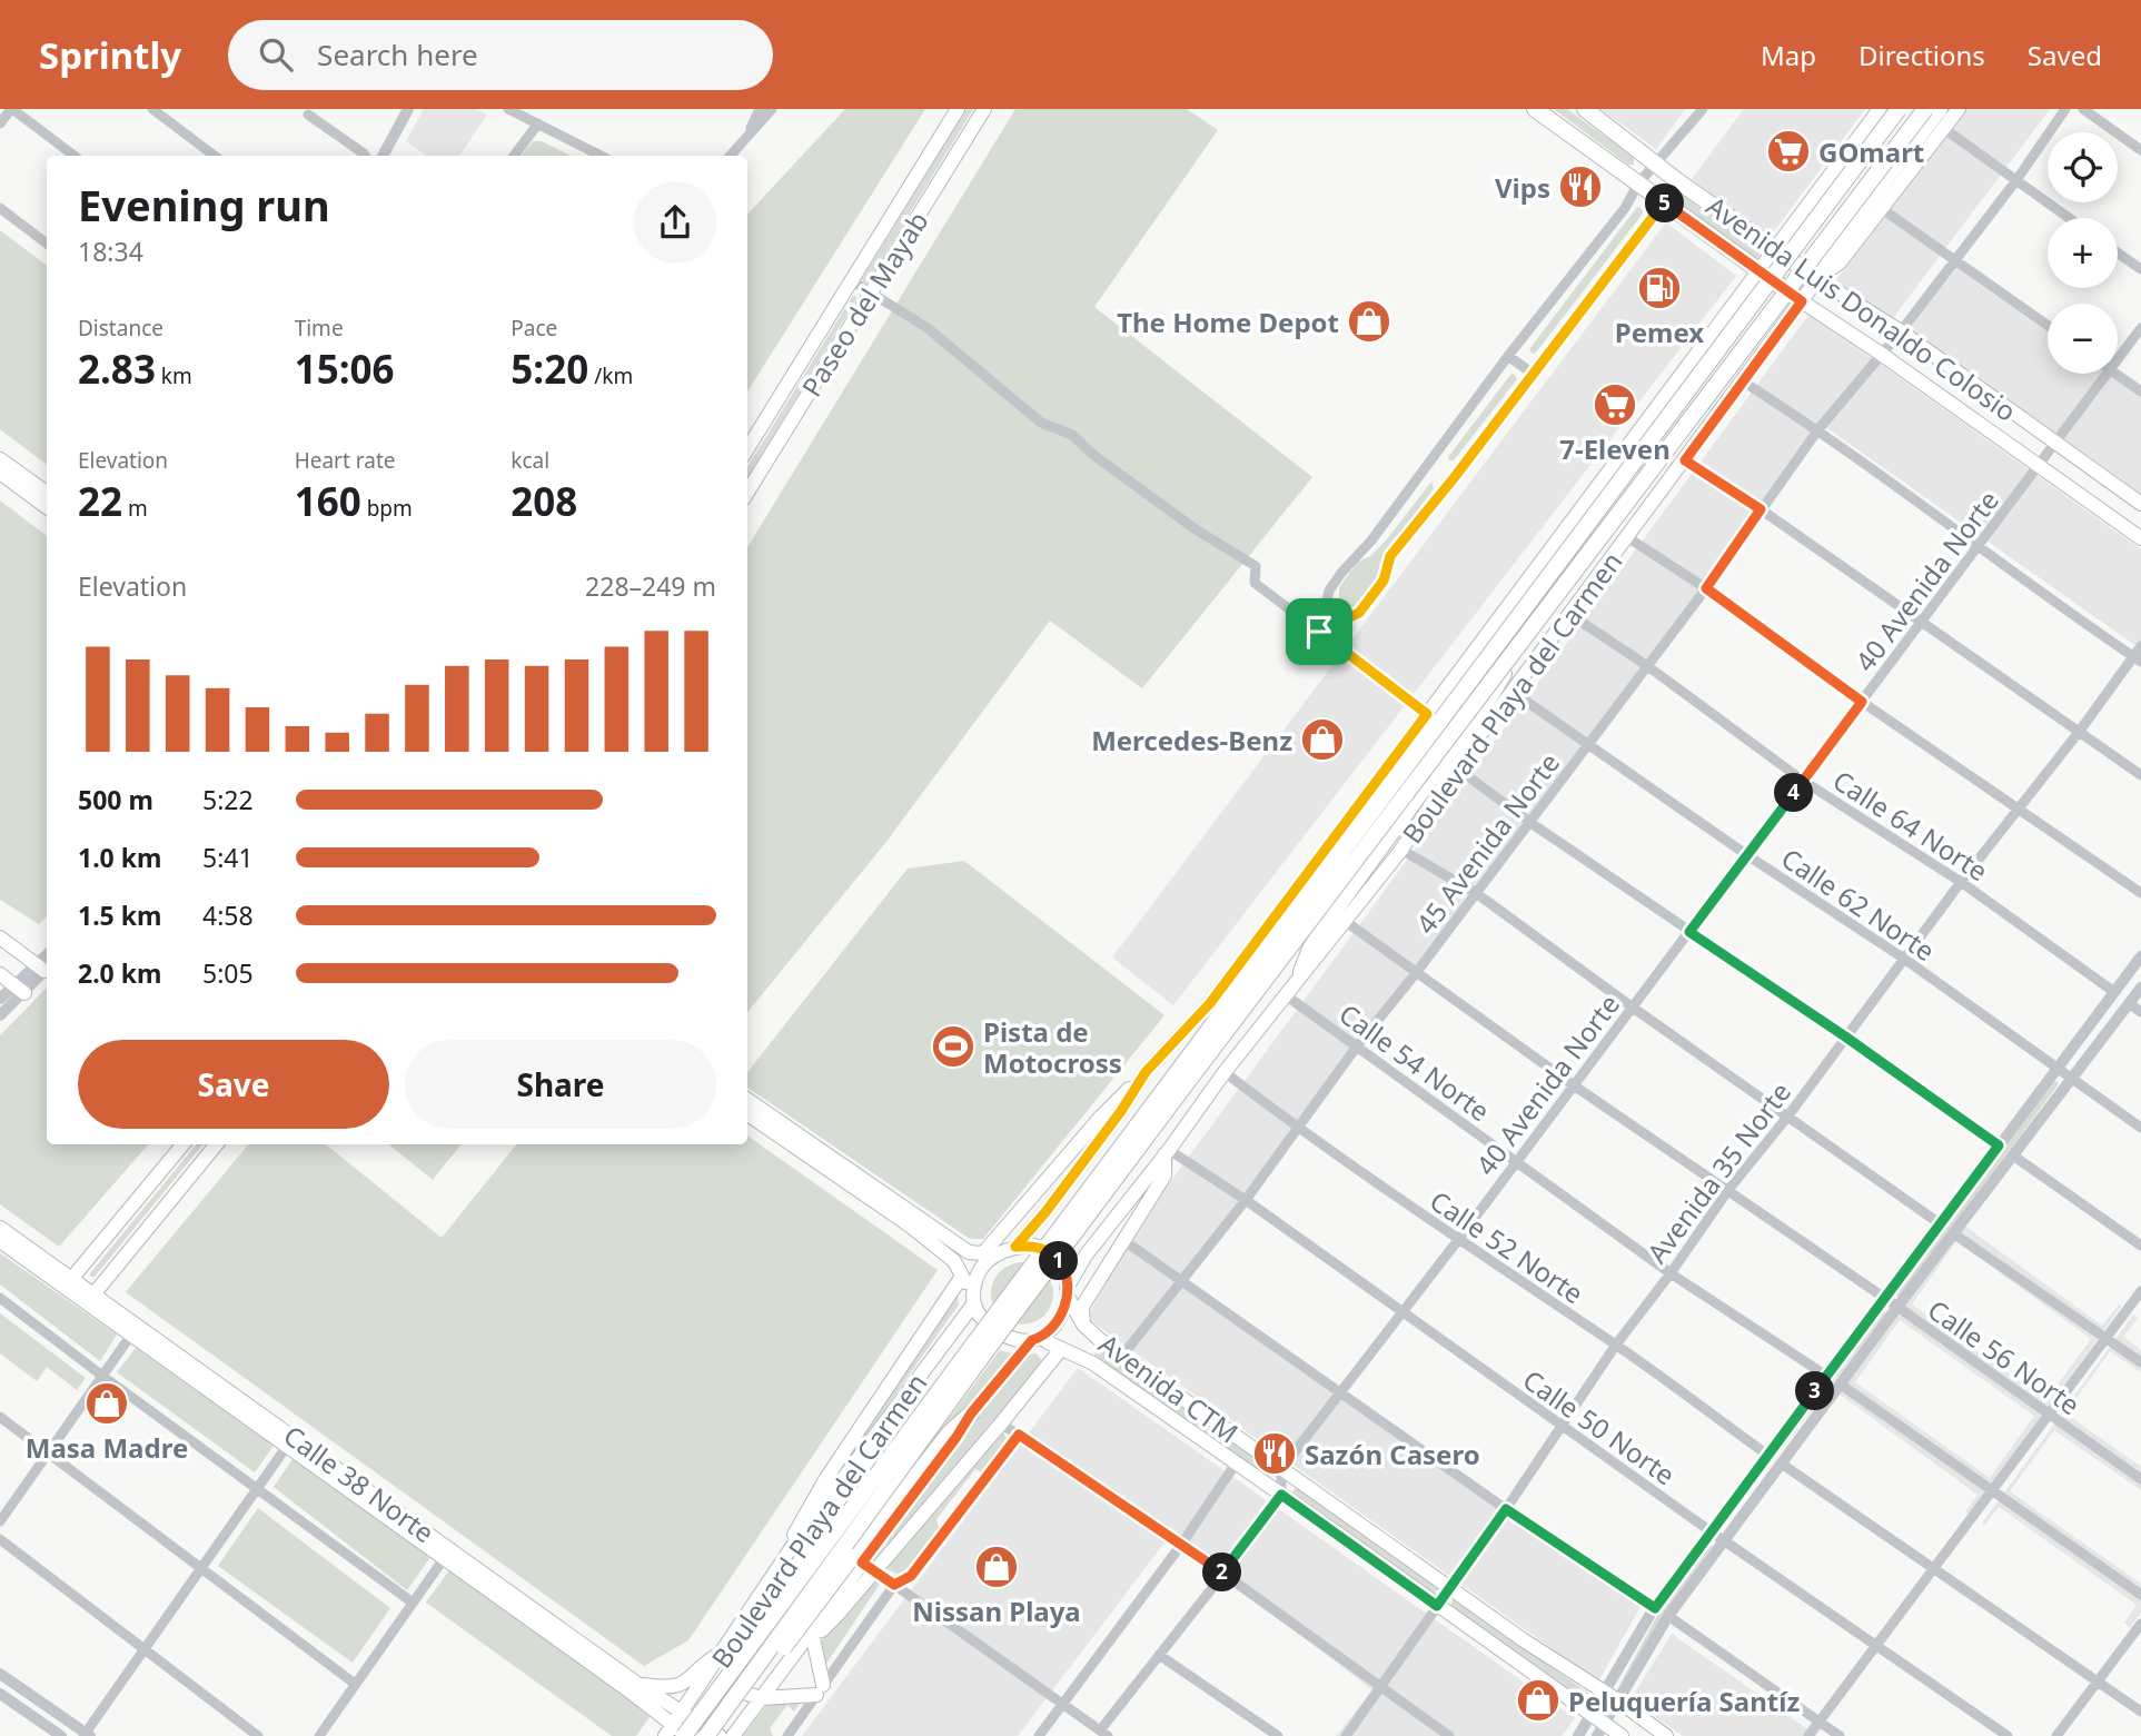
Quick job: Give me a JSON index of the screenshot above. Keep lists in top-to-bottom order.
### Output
{
  "streets": {
    "main road": [
      "Paseo del Mayab",
      "Avenida Luis Donaldo Colosio",
      "Boulevard Playa del Carmen",
      "Avenida CTM",
      "Calle 38 Norte"
    ],
    "street": [
      "40 Avenida Norte",
      "Calle 64 Norte",
      "45 Avenida Norte",
      "Calle 62 Norte",
      "Calle 54 Norte",
      "Avenida 35 Norte",
      "Calle 52 Norte",
      "Calle 56 Norte",
      "Calle 50 Norte"
    ]
  },
  "crossings": [
    ["Avenida Luis Donaldo Colosio", "40 Avenida Norte"],
    ["Avenida Luis Donaldo Colosio", "Boulevard Playa del Carmen"],
    ["Avenida Luis Donaldo Colosio", "45 Avenida Norte"],
    ["40 Avenida Norte", "Calle 64 Norte"],
    ["40 Avenida Norte", "Calle 62 Norte"],
    ["40 Avenida Norte", "Calle 54 Norte"],
    ["40 Avenida Norte", "Calle 52 Norte"],
    ["40 Avenida Norte", "Calle 56 Norte"],
    ["40 Avenida Norte", "Avenida CTM"],
    ["40 Avenida Norte", "Calle 50 Norte"],
    ["Boulevard Playa del Carmen", "Calle 64 Norte"],
    ["Boulevard Playa del Carmen", "Calle 62 Norte"],
    ["Boulevard Playa del Carmen", "Calle 54 Norte"],
    ["Boulevard Playa del Carmen", "Calle 52 Norte"],
    ["Boulevard Playa del Carmen", "Calle 56 Norte"],
    ["Boulevard Playa del Carmen", "Avenida CTM"],
    ["Boulevard Playa del Carmen", "Calle 50 Norte"],
    ["Boulevard Playa del Carmen", "Calle 38 Norte"],
    ["Calle 64 Norte", "45 Avenida Norte"],
    ["Calle 64 Norte", "Avenida 35 Norte"],
    ["45 Avenida Norte", "Calle 62 Norte"],
    ["45 Avenida Norte", "Calle 54 Norte"],
    ["45 Avenida Norte", "Calle 52 Norte"],
    ["45 Avenida Norte", "Calle 56 Norte"],
    ["45 Avenida Norte", "Avenida CTM"],
    ["45 Avenida Norte", "Calle 50 Norte"],
    ["Calle 62 Norte", "Avenida 35 Norte"],
    ["Calle 54 Norte", "Avenida 35 Norte"],
    ["Avenida 35 Norte", "Calle 52 Norte"],
    ["Avenida 35 Norte", "Calle 56 Norte"],
    ["Avenida 35 Norte", "Avenida CTM"],
    ["Avenida 35 Norte", "Calle 50 Norte"]
  ],
  "places": {
    "supermarket": ["GOmart", "7-Eleven"],
    "restaurant": ["Vips", "Sazón Casero"],
    "fuel station": ["Pemex"],
    "shop": [
      "The Home Depot",
      "Mercedes-Benz",
      "Masa Madre",
      "Nissan Playa",
      "Peluquería Santíz"
    ],
    "sports": ["Pista de Motocross"]
  },
  "page": {
    "header": "Sprintly",
    "search": "Search here",
    "nav": ["Map", "Directions", "Saved"],
    "map_buttons": ["+", "−"],
    "heading": ["Evening run", "18:34"],
    "pins": [
      "5",
      "4",
      "1",
      "3",
      "2"
    ],
    "stats": [
      ["Distance", "2.83 km"],
      ["Time", "15:06"],
      ["Pace", "5:20 /km"],
      ["Elevation", "22 m"],
      ["Heart rate", "160 bpm"],
      ["kcal", "208"]
    ],
    "chart": ["Elevation", "228–249 m"],
    "list": [
      {
        "name": "500 m",
        "note": "5:22"
      },
      {
        "name": "1.0 km",
        "note": "5:41"
      },
      {
        "name": "1.5 km",
        "note": "4:58"
      },
      {
        "name": "2.0 km",
        "note": "5:05"
      }
    ],
    "buttons": ["Save", "Share"]
  }
}
